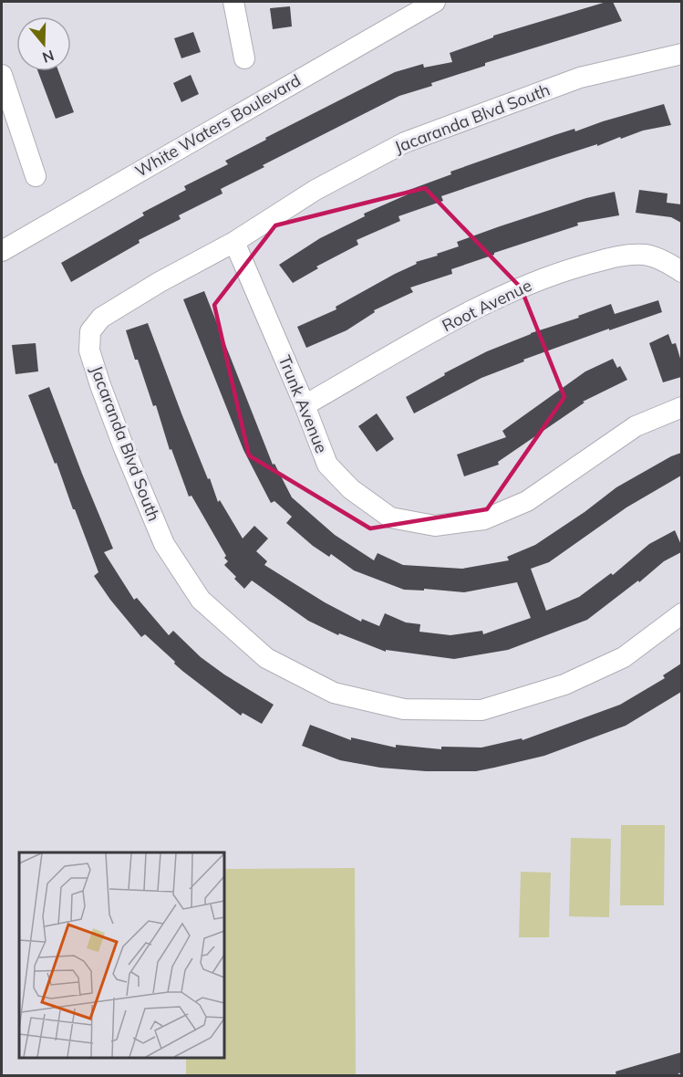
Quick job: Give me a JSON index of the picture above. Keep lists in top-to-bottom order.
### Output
{
  "streets": {
    "street": [
      "Jacaranda Blvd South",
      "White Waters Boulevard",
      "Root Avenue",
      "Trunk Avenue"
    ]
  },
  "crossings": [
    ["Jacaranda Blvd South", "Trunk Avenue"],
    ["Root Avenue", "Trunk Avenue"]
  ],
  "north": "bottom"
}
